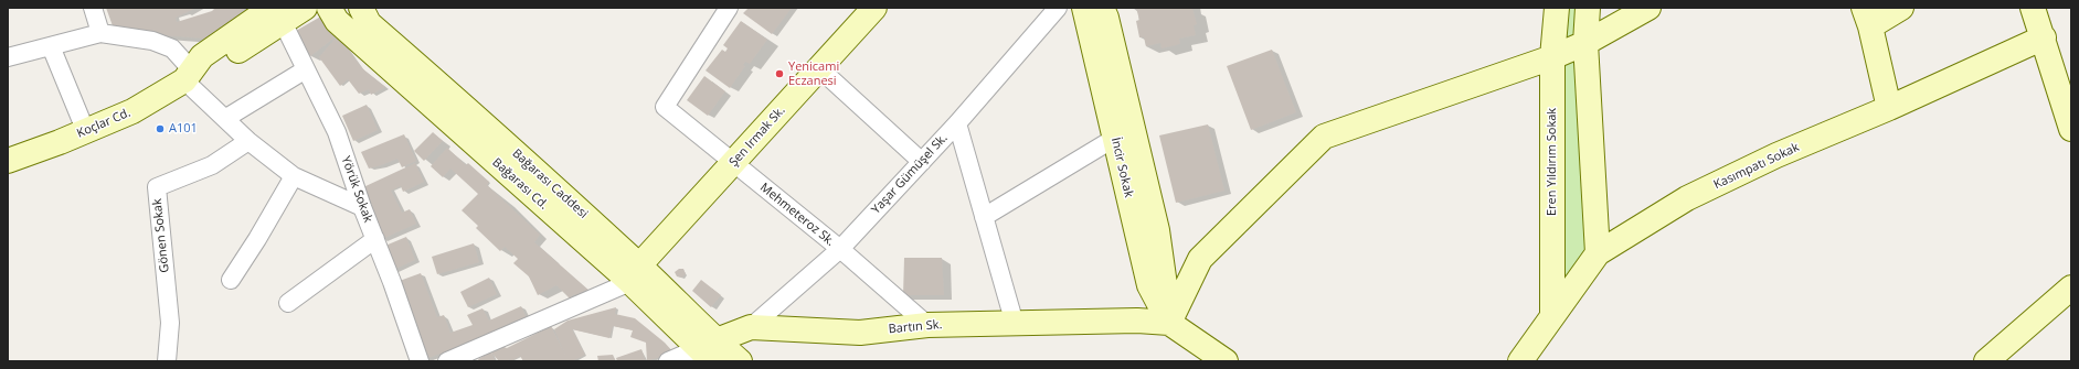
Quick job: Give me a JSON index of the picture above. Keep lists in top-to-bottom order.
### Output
{
  "streets": {
    "main road": [
      "Koçlar Cd.",
      "Şen Irmak Sk.",
      "Eren Yıldırım Sokak",
      "Kasımpatı Sokak",
      "İncir Sokak",
      "Bağarası Cd.",
      "Bağarası Caddesi",
      "Bartın Sk."
    ],
    "street": [
      "Yaşar Gümüşel Sk.",
      "Yörük Sokak",
      "Mehmeteroz Sk.",
      "Gönen Sokak"
    ]
  },
  "crossings": [
    ["Koçlar Cd.", "Yörük Sokak"],
    ["Şen Irmak Sk.", "Bağarası Cd."],
    ["Şen Irmak Sk.", "Bağarası Caddesi"],
    ["Şen Irmak Sk.", "Mehmeteroz Sk."],
    ["Eren Yıldırım Sokak", "Kasımpatı Sokak"],
    ["İncir Sokak", "Bartın Sk."],
    ["Yaşar Gümüşel Sk.", "Mehmeteroz Sk."],
    ["Yaşar Gümüşel Sk.", "Bartın Sk."],
    ["Bağarası Cd.", "Bağarası Caddesi"],
    ["Bağarası Caddesi", "Bartın Sk."],
    ["Mehmeteroz Sk.", "Bartın Sk."]
  ],
  "places": ["Yenicami Eczanesi", "A101"]
}
